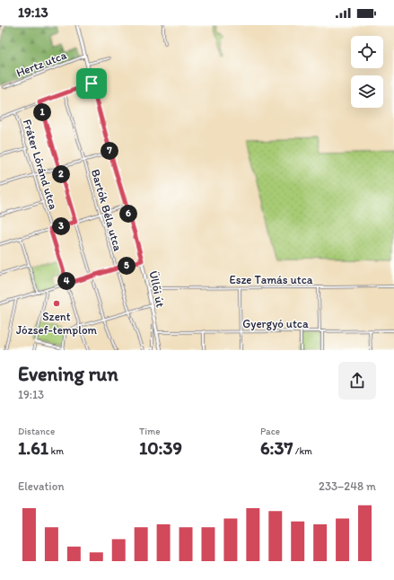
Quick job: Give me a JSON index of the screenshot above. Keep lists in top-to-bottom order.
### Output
{
  "streets": {
    "main road": ["Üllői út"],
    "street": [
      "Hertz utca",
      "Fráter Lóránd utca",
      "Bartók Béla utca",
      "Esze Tamás utca",
      "Gyergyó utca"
    ]
  },
  "crossings": [
    ["Hertz utca", "Üllői út"],
    ["Esze Tamás utca", "Üllői út"],
    ["Üllői út", "Gyergyó utca"]
  ],
  "places": ["Szent József-templom"],
  "page": {
    "status": "19:13",
    "pins": [
      "1",
      "7",
      "2",
      "6",
      "3",
      "5",
      "4"
    ],
    "heading": ["Evening run", "19:13"],
    "stats": [
      ["Distance", "1.61 km"],
      ["Time", "10:39"],
      ["Pace", "6:37 /km"]
    ],
    "chart": ["Elevation", "233–248 m"]
  }
}
